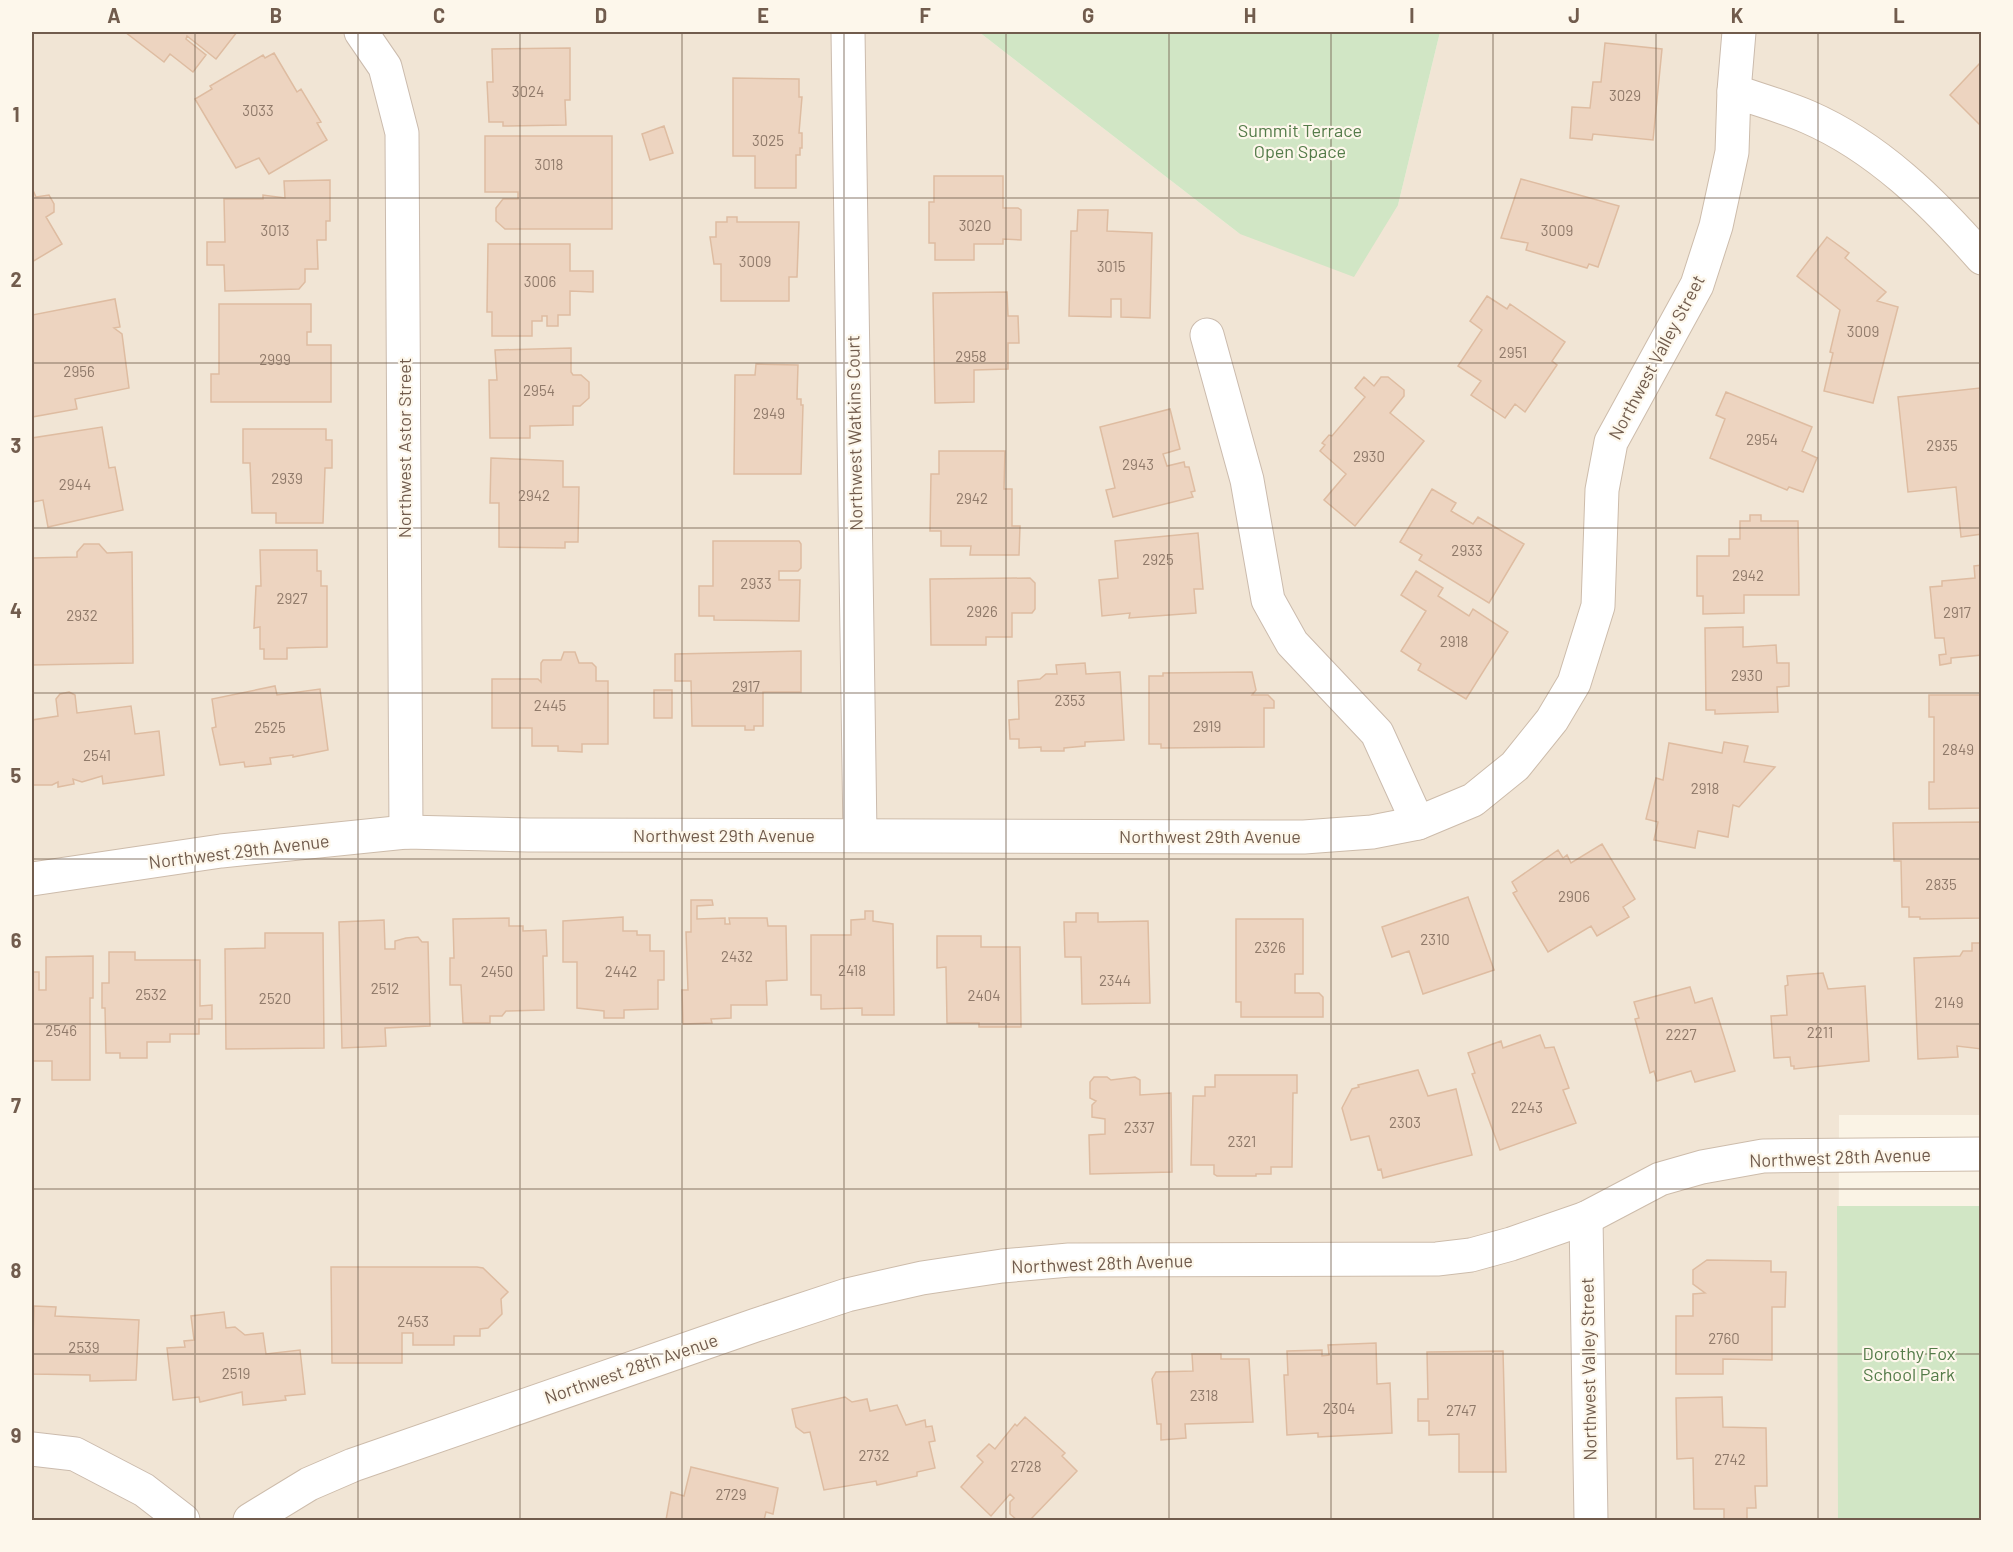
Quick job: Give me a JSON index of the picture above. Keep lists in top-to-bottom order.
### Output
{
  "streets": {
    "street": [
      "Northwest Valley Street",
      "Northwest Watkins Court",
      "Northwest Astor Street",
      "Northwest 29th Avenue",
      "Northwest 28th Avenue"
    ]
  },
  "crossings": [
    ["Northwest Valley Street", "Northwest 29th Avenue"],
    ["Northwest Valley Street", "Northwest 28th Avenue"],
    ["Northwest Watkins Court", "Northwest 29th Avenue"],
    ["Northwest Astor Street", "Northwest 29th Avenue"]
  ],
  "parks": ["Summit Terrace Open Space", "Dorothy Fox School Park"],
  "house_numbers": [
    "3024",
    "3029",
    "3033",
    "3025",
    "3018",
    "3020",
    "3013",
    "3009",
    "3009",
    "3015",
    "3006",
    "3009",
    "2951",
    "2958",
    "2999",
    "2956",
    "2954",
    "2949",
    "2954",
    "2935",
    "2930",
    "2943",
    "2939",
    "2944",
    "2942",
    "2942",
    "2933",
    "2925",
    "2942",
    "2933",
    "2927",
    "2926",
    "2917",
    "2932",
    "2918",
    "2930",
    "2917",
    "2353",
    "2445",
    "2919",
    "2525",
    "2849",
    "2541",
    "2918",
    "2835",
    "2906",
    "2310",
    "2326",
    "2432",
    "2418",
    "2450",
    "2442",
    "2344",
    "2512",
    "2532",
    "2404",
    "2520",
    "2149",
    "2546",
    "2211",
    "2227",
    "2243",
    "2303",
    "2337",
    "2321",
    "2453",
    "2760",
    "2539",
    "2519",
    "2318",
    "2304",
    "2747",
    "2732",
    "2742",
    "2728",
    "2729"
  ],
  "grid": {
    "columns": [
      "A",
      "B",
      "C",
      "D",
      "E",
      "F",
      "G",
      "H",
      "I",
      "J",
      "K",
      "L"
    ],
    "rows": [
      "1",
      "2",
      "3",
      "4",
      "5",
      "6",
      "7",
      "8",
      "9"
    ]
  }
}
